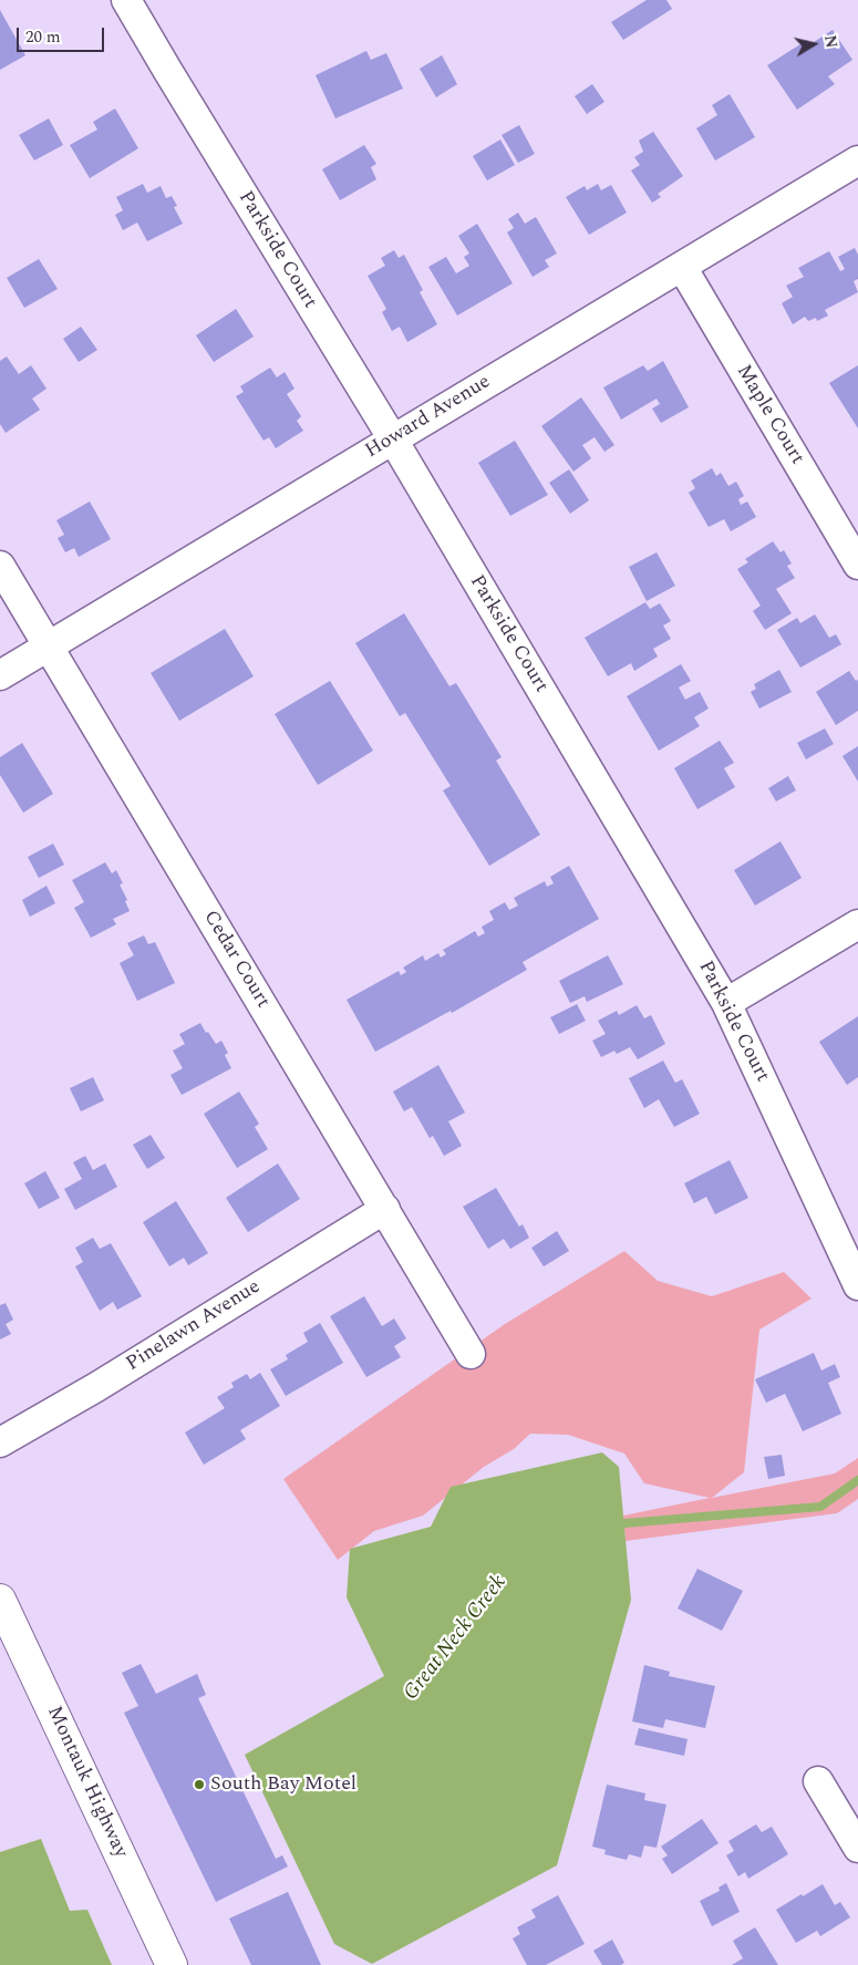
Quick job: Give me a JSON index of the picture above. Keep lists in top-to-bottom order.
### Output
{
  "streets": {
    "main road": ["Montauk Highway"],
    "street": [
      "Parkside Court",
      "Maple Court",
      "Howard Avenue",
      "Cedar Court",
      "Pinelawn Avenue"
    ]
  },
  "crossings": [
    ["Parkside Court", "Howard Avenue"],
    ["Maple Court", "Howard Avenue"],
    ["Howard Avenue", "Cedar Court"],
    ["Cedar Court", "Pinelawn Avenue"]
  ],
  "water": ["Great Neck Creek"],
  "places": ["South Bay Motel"],
  "scale_bar": "20 m",
  "north": "right"
}
